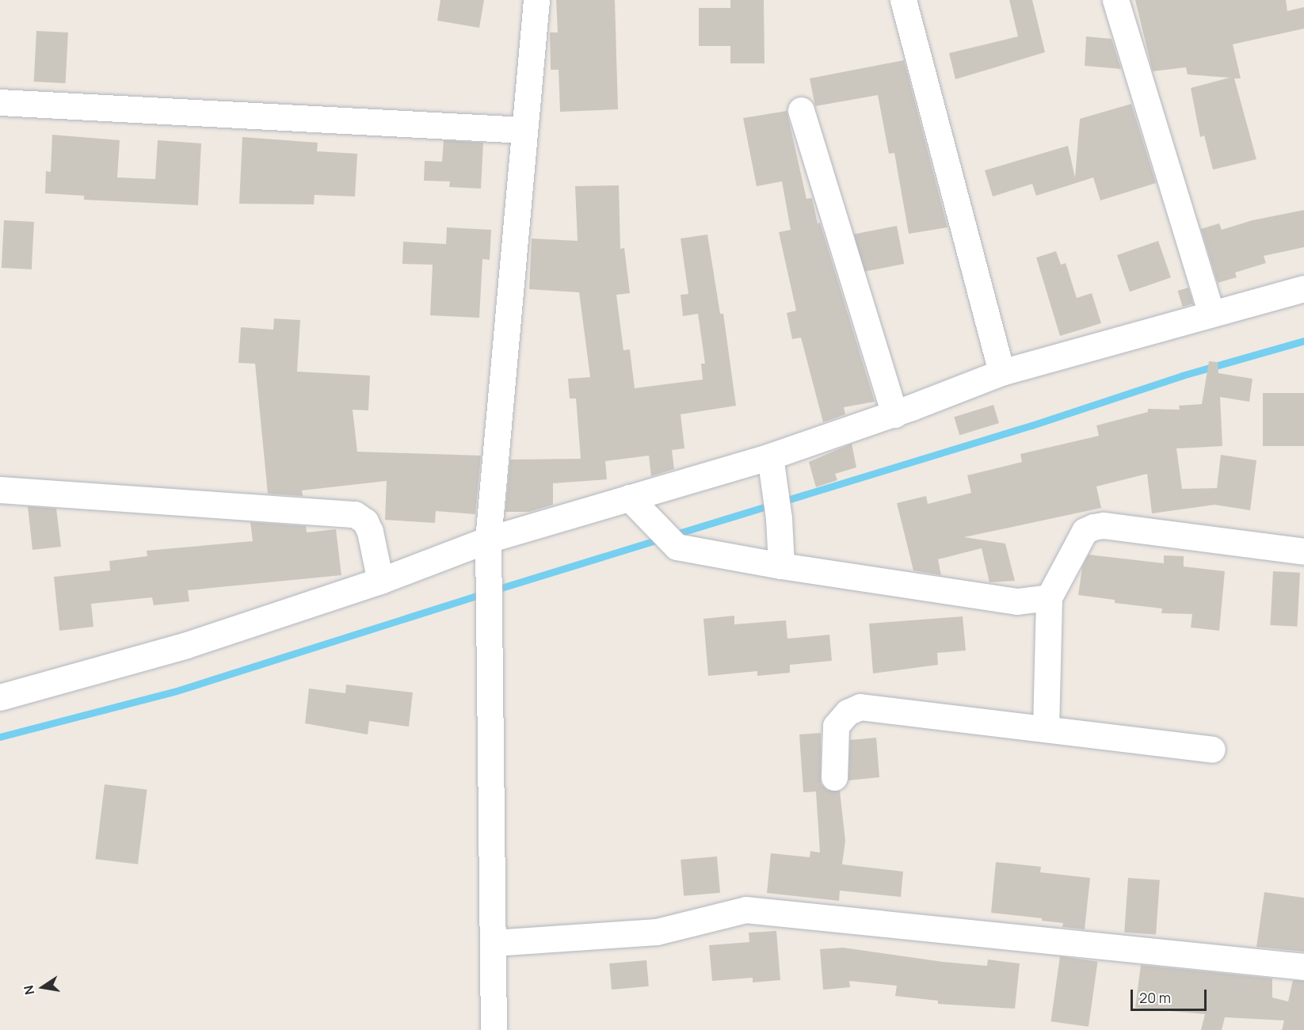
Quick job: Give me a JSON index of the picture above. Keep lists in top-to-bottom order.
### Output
{
  "scale_bar": "20 m",
  "north": "left"
}
